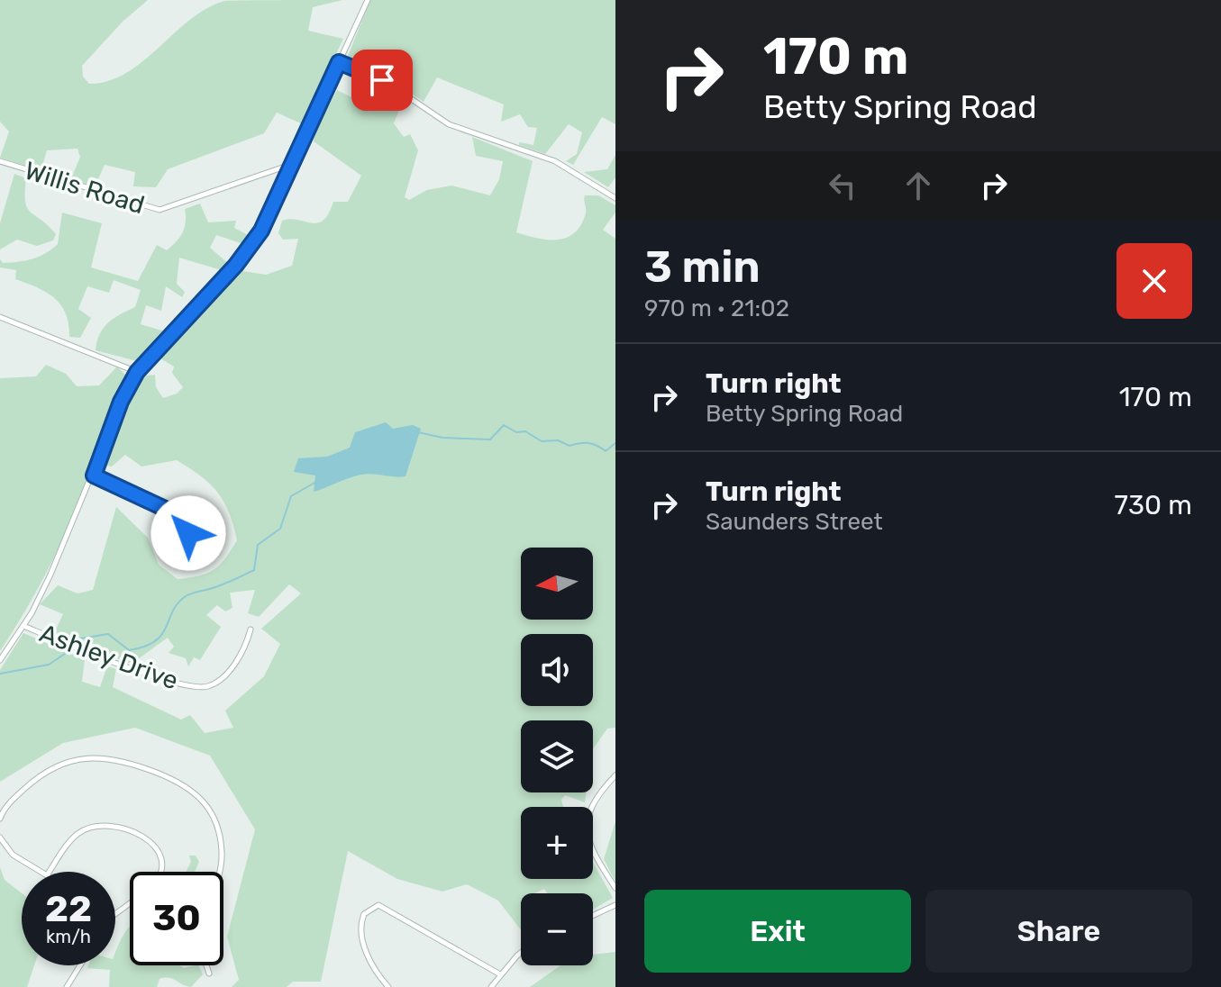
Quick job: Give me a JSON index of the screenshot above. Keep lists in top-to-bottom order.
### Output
{
  "streets": {
    "street": ["Willis Road", "Ashley Drive"]
  },
  "north": "left",
  "page": {
    "turn": ["170 m", "Betty Spring Road"],
    "heading": ["3 min", "970 m · 21:02"],
    "list": [
      {
        "name": "Turn right",
        "note": "Betty Spring Road",
        "value": "170 m"
      },
      {
        "name": "Turn right",
        "note": "Saunders Street",
        "value": "730 m"
      }
    ],
    "map_buttons": ["+", "−"],
    "speed": "22 km/h",
    "limit": "30",
    "buttons": ["Exit", "Share"]
  }
}
